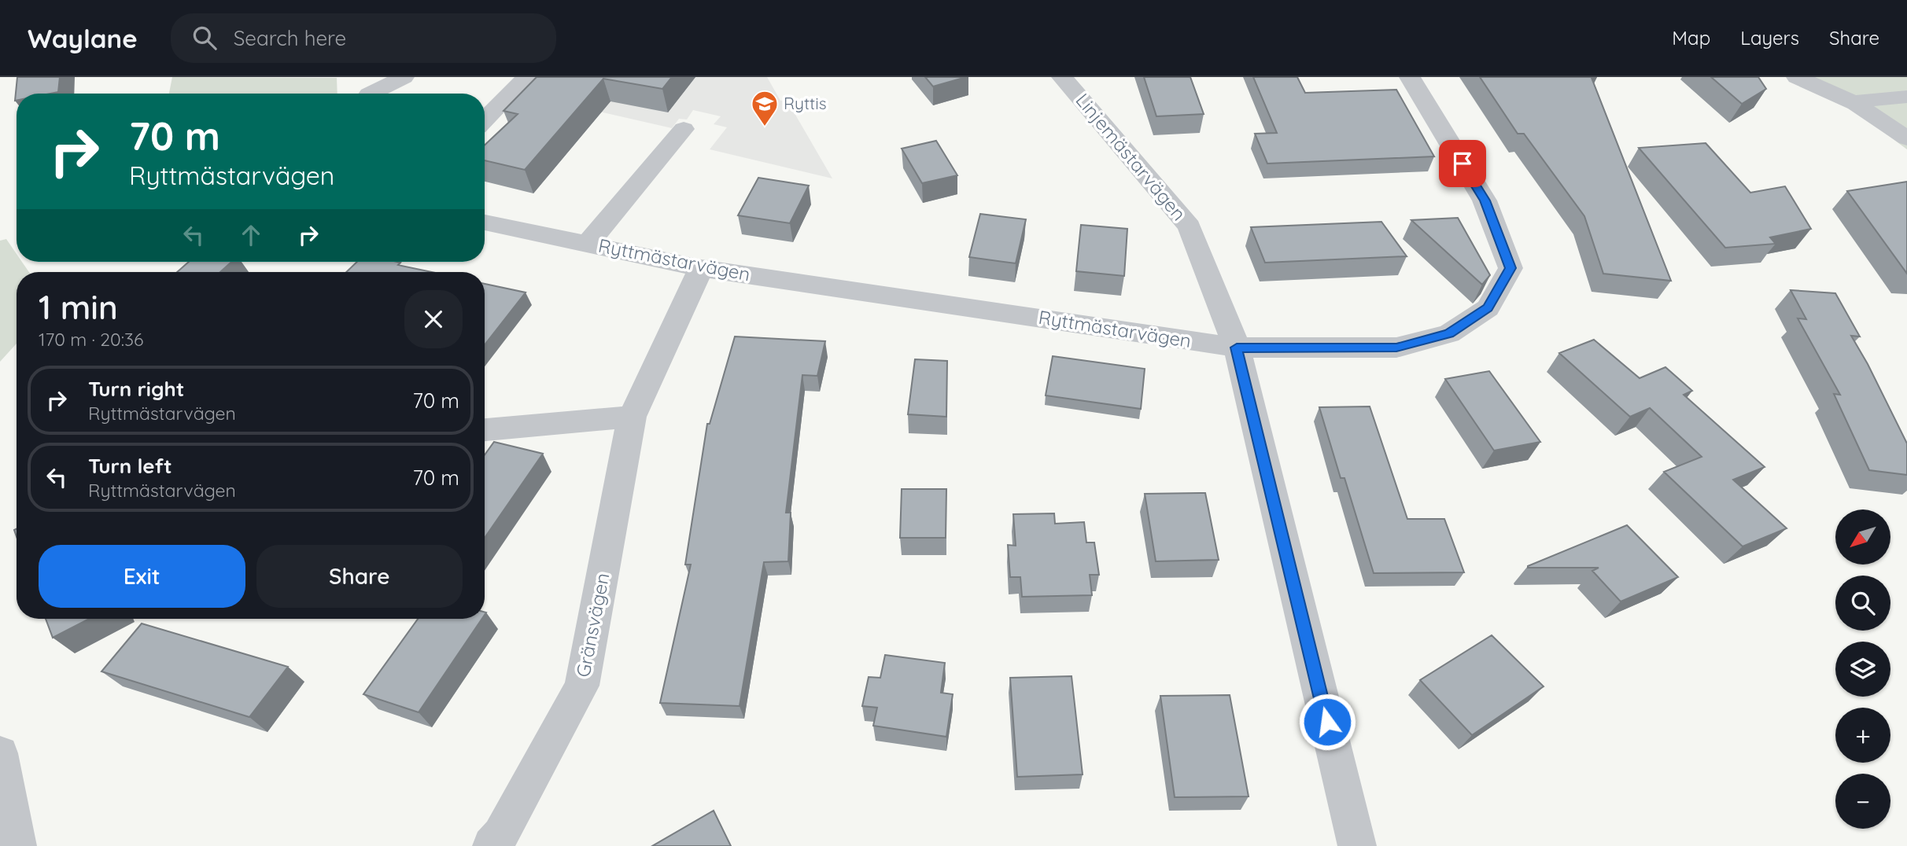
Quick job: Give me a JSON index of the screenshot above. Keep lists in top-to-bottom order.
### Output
{
  "streets": {
    "street": ["Linjemästarvägen", "Ryttmästarvägen", "Gränsvägen"]
  },
  "crossings": [
    ["Linjemästarvägen", "Ryttmästarvägen"],
    ["Ryttmästarvägen", "Gränsvägen"]
  ],
  "places": {
    "school or university": ["Ryttis"]
  },
  "north": "bottom left",
  "page": {
    "header": "Waylane",
    "search": "Search here",
    "nav": ["Map", "Layers", "Share"],
    "turn": ["70 m", "Ryttmästarvägen"],
    "heading": ["1 min", "170 m · 20:36"],
    "list": [
      {
        "name": "Turn right",
        "note": "Ryttmästarvägen",
        "value": "70 m"
      },
      {
        "name": "Turn left",
        "note": "Ryttmästarvägen",
        "value": "70 m"
      }
    ],
    "map_buttons": ["+", "−"],
    "buttons": ["Exit", "Share"]
  }
}
